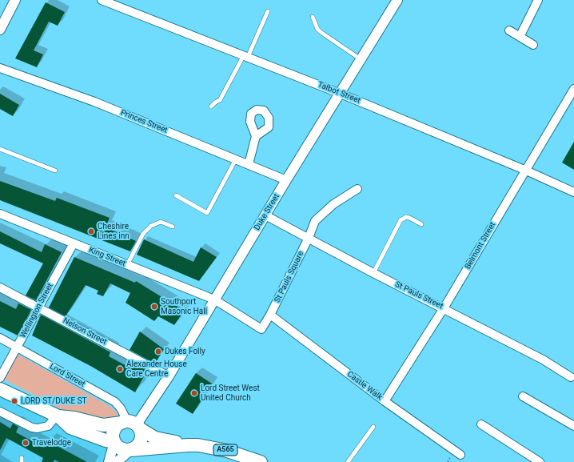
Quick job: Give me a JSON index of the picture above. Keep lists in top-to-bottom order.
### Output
{
  "streets": {
    "highway": ["A565"],
    "street": [
      "Talbot Street",
      "Princes Street",
      "Duke Street",
      "Belmont Street",
      "King Street",
      "St Pauls Square",
      "St Pauls Street",
      "Wellington Street",
      "Nelson Street",
      "Lord Street",
      "Castle Walk"
    ]
  },
  "crossings": [
    ["Talbot Street", "Duke Street"],
    ["Talbot Street", "Belmont Street"],
    ["Princes Street", "Duke Street"],
    ["Duke Street", "King Street"],
    ["Duke Street", "St Pauls Square"],
    ["Duke Street", "St Pauls Street"],
    ["Duke Street", "Nelson Street"],
    ["Duke Street", "Lord Street"],
    ["Duke Street", "A565"],
    ["Belmont Street", "St Pauls Street"],
    ["Belmont Street", "Castle Walk"],
    ["King Street", "St Pauls Square"],
    ["King Street", "Wellington Street"],
    ["St Pauls Square", "St Pauls Street"],
    ["St Pauls Square", "Castle Walk"],
    ["Wellington Street", "Nelson Street"],
    ["Wellington Street", "Lord Street"],
    ["Lord Street", "A565"]
  ],
  "places": [
    "Cheshire Lines inn",
    "Southport Masonic Hall",
    "Dukes Folly",
    "Alexander House Care Centre",
    "Lord Street West United Church",
    "LORD ST/DUKE ST",
    "Travelodge"
  ]
}
